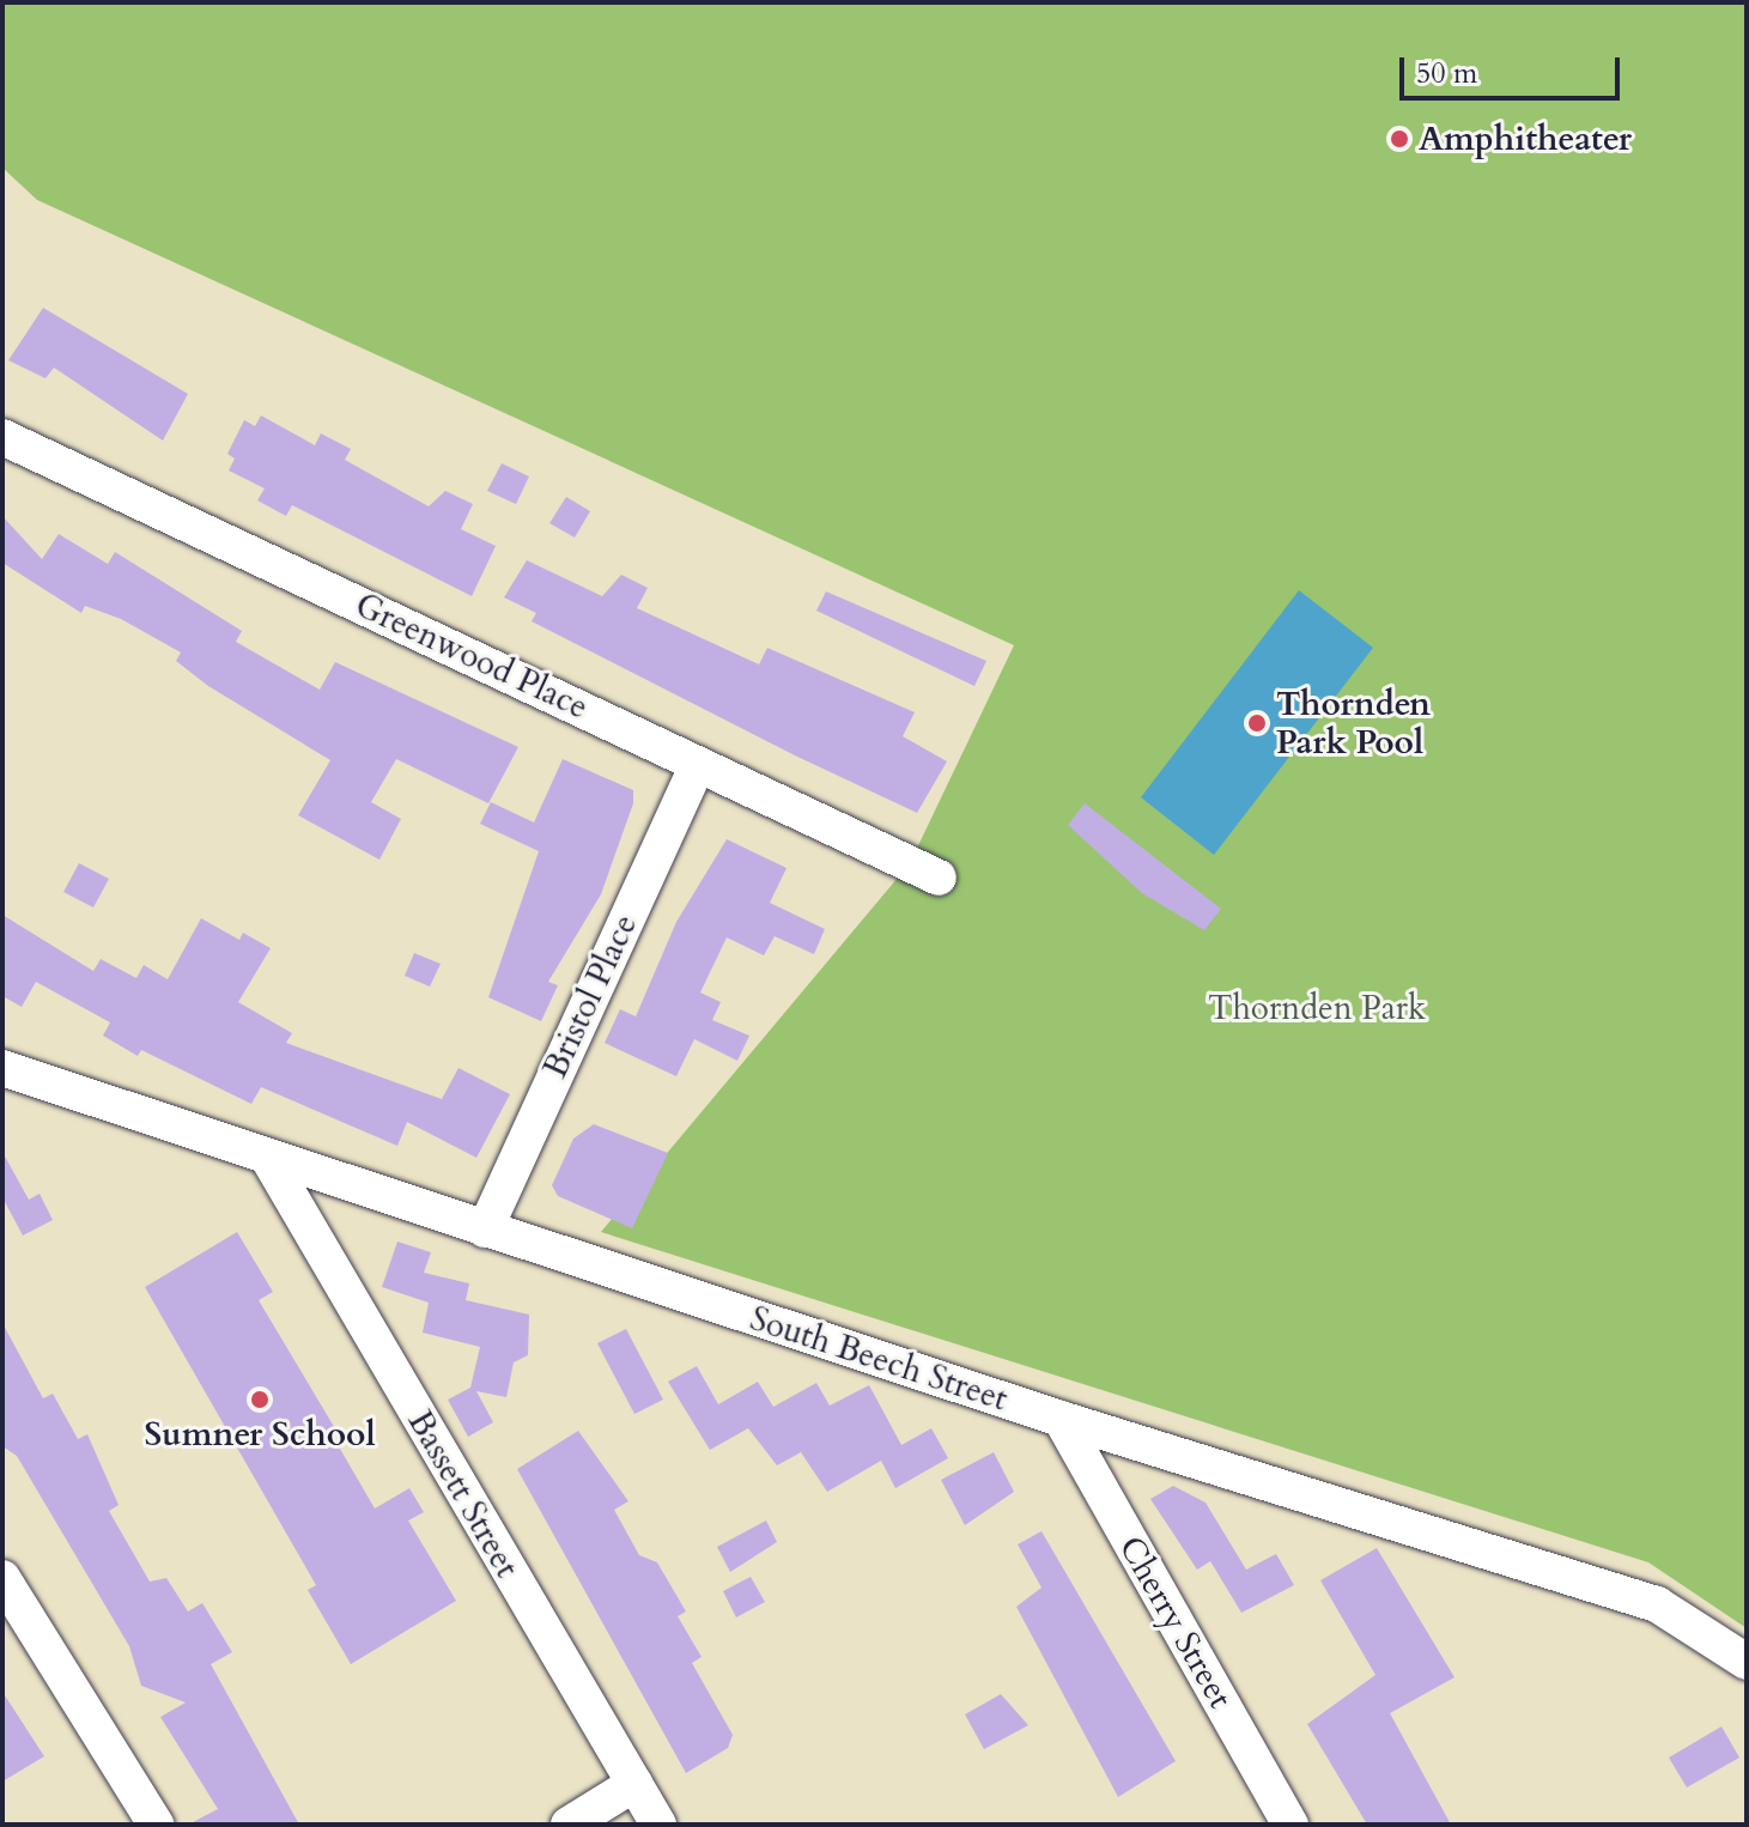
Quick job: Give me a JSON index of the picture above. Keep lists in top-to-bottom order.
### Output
{
  "streets": {
    "street": [
      "Greenwood Place",
      "Bristol Place",
      "South Beech Street",
      "Bassett Street",
      "Cherry Street"
    ]
  },
  "crossings": [
    ["Greenwood Place", "Bristol Place"],
    ["Bristol Place", "South Beech Street"],
    ["South Beech Street", "Bassett Street"],
    ["South Beech Street", "Cherry Street"]
  ],
  "parks": ["Thornden Park"],
  "places": ["Amphitheater", "Thornden Park Pool", "Sumner School"],
  "scale_bar": "50 m"
}
